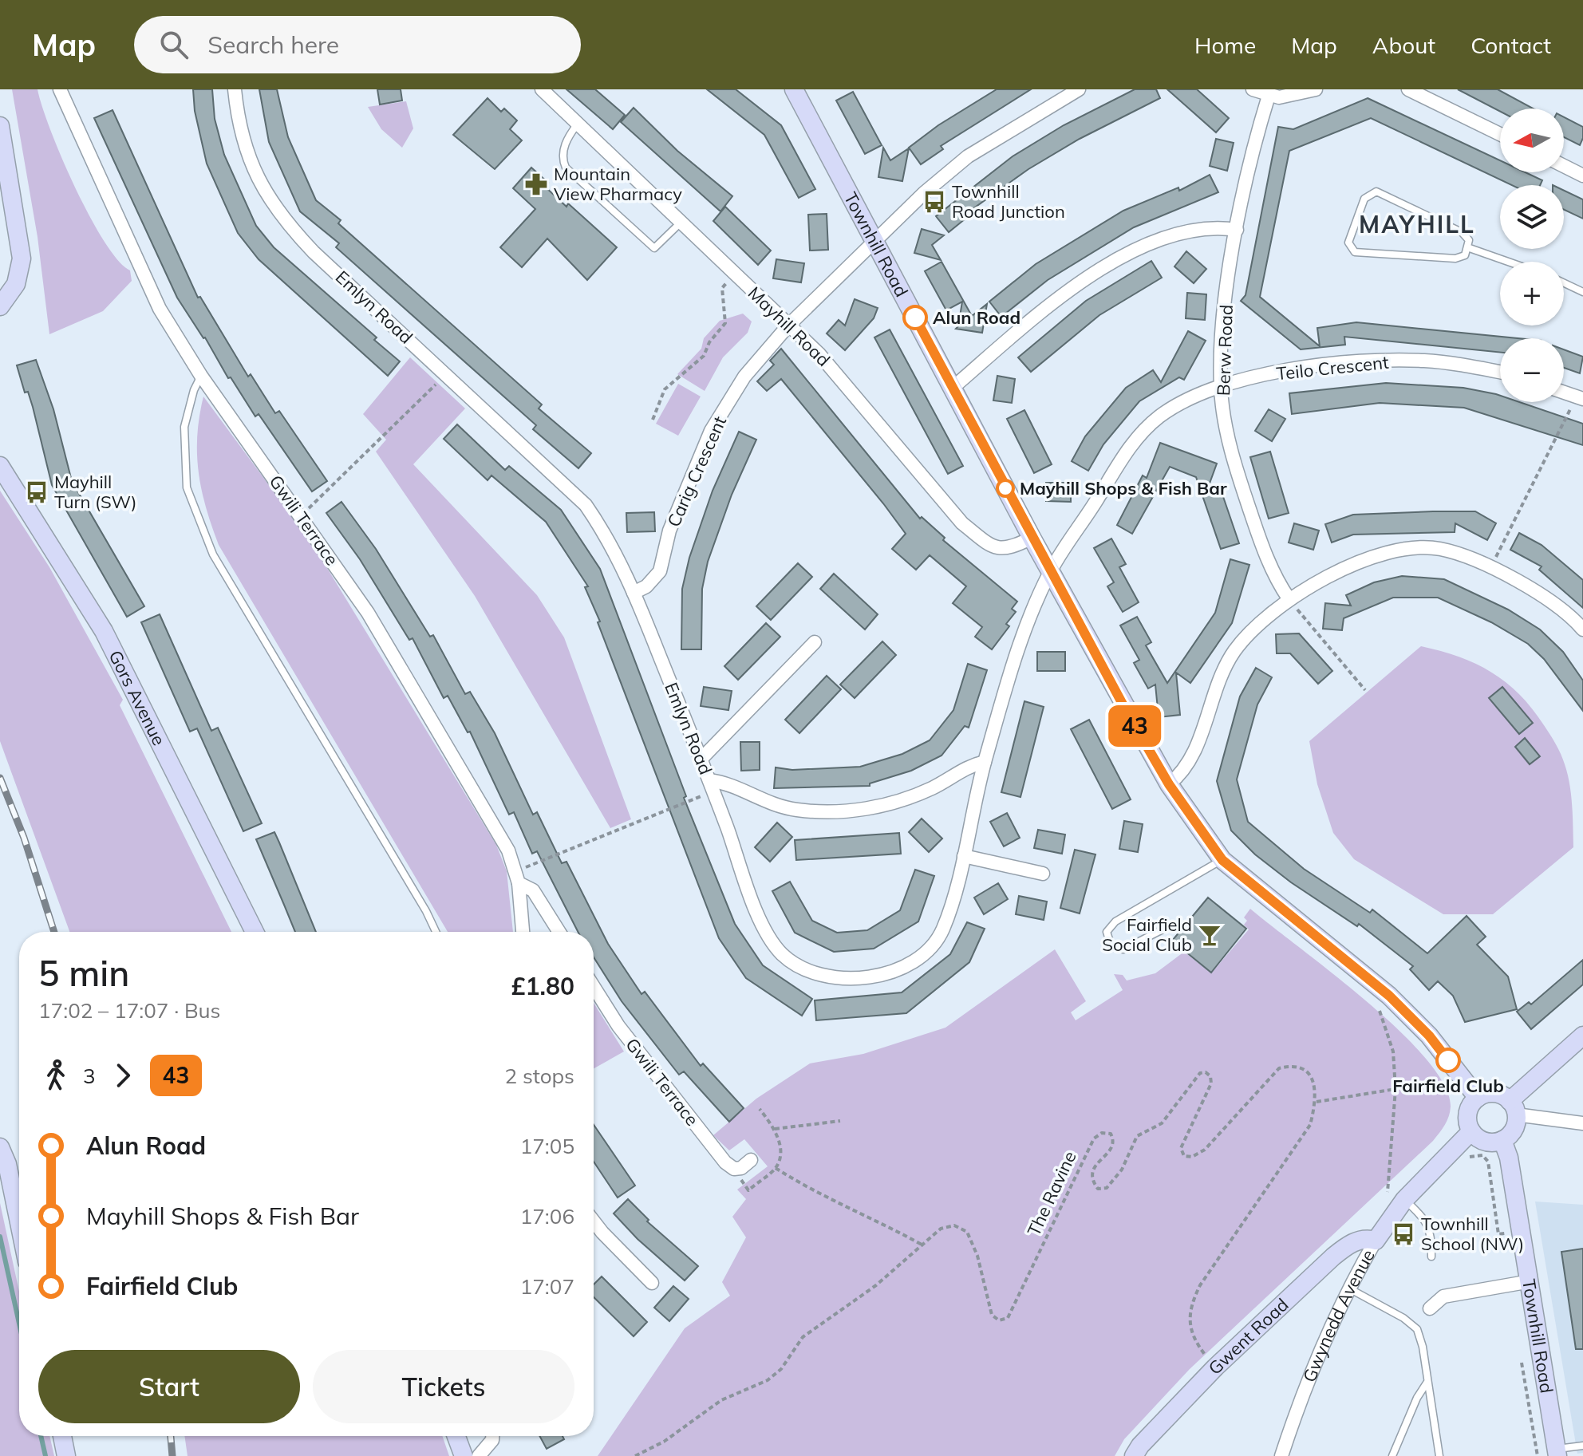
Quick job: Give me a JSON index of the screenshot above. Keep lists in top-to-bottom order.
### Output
{
  "streets": {
    "street": [
      "Townhill Road",
      "Emlyn Road",
      "Mayhill Road",
      "Berw Road",
      "Teilo Crescent",
      "Carig Crescent",
      "Gwili Terrace",
      "Gors Avenue",
      "Gwynedd Avenue",
      "Gwent Road"
    ],
    "path": ["The Ravine"]
  },
  "crossings": [
    ["Townhill Road", "Emlyn Road"],
    ["Townhill Road", "Mayhill Road"],
    ["Townhill Road", "Teilo Crescent"],
    ["Townhill Road", "Carig Crescent"],
    ["Townhill Road", "Gwynedd Avenue"],
    ["Emlyn Road", "Teilo Crescent"],
    ["Emlyn Road", "Carig Crescent"],
    ["Mayhill Road", "Carig Crescent"],
    ["Berw Road", "Teilo Crescent"],
    ["Gwynedd Avenue", "Gwent Road"]
  ],
  "districts": ["MAYHILL"],
  "places": {
    "pharmacy": ["Mountain View Pharmacy"],
    "bus stop": ["Townhill Road Junction", "Mayhill Turn (SW)", "Townhill School (NW)"],
    "other": ["Alun Road", "Mayhill Shops & Fish Bar", "Fairfield Club"],
    "bar": ["Fairfield Social Club"]
  },
  "lines": ["bus line 43"],
  "north": "left",
  "page": {
    "header": "Map",
    "search": "Search here",
    "nav": [
      "Home",
      "Map",
      "About",
      "Contact"
    ],
    "on_map": "43",
    "map_buttons": ["+", "−"],
    "heading": ["5 min", "17:02 – 17:07 · Bus", "£1.80"],
    "legs": ["3", "43", "2 stops"],
    "list": [
      {
        "name": "Alun Road",
        "value": "17:05"
      },
      {
        "name": "Mayhill Shops & Fish Bar",
        "value": "17:06"
      },
      {
        "name": "Fairfield Club",
        "value": "17:07"
      }
    ],
    "buttons": ["Start", "Tickets"]
  }
}
